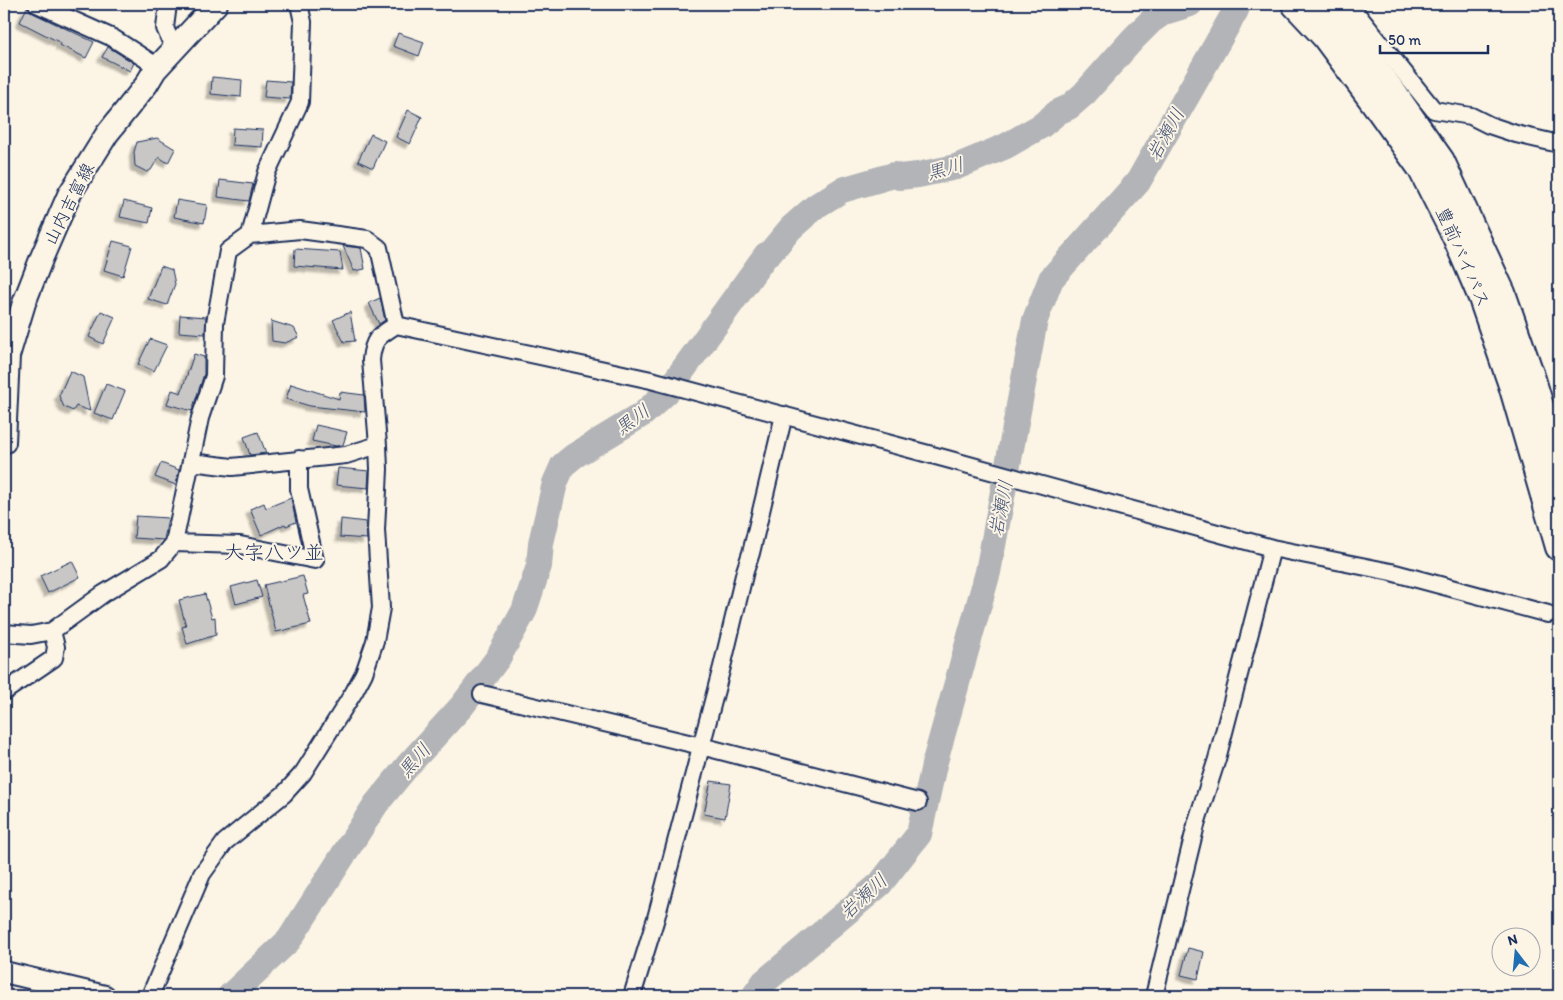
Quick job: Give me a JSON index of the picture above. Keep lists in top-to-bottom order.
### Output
{
  "streets": {
    "highway": ["豊前バイパス"],
    "main road": ["山内吉富線"]
  },
  "districts": ["大字八ツ並"],
  "water": ["岩瀬川", "黒川"],
  "scale_bar": "50 m",
  "north": "top"
}
